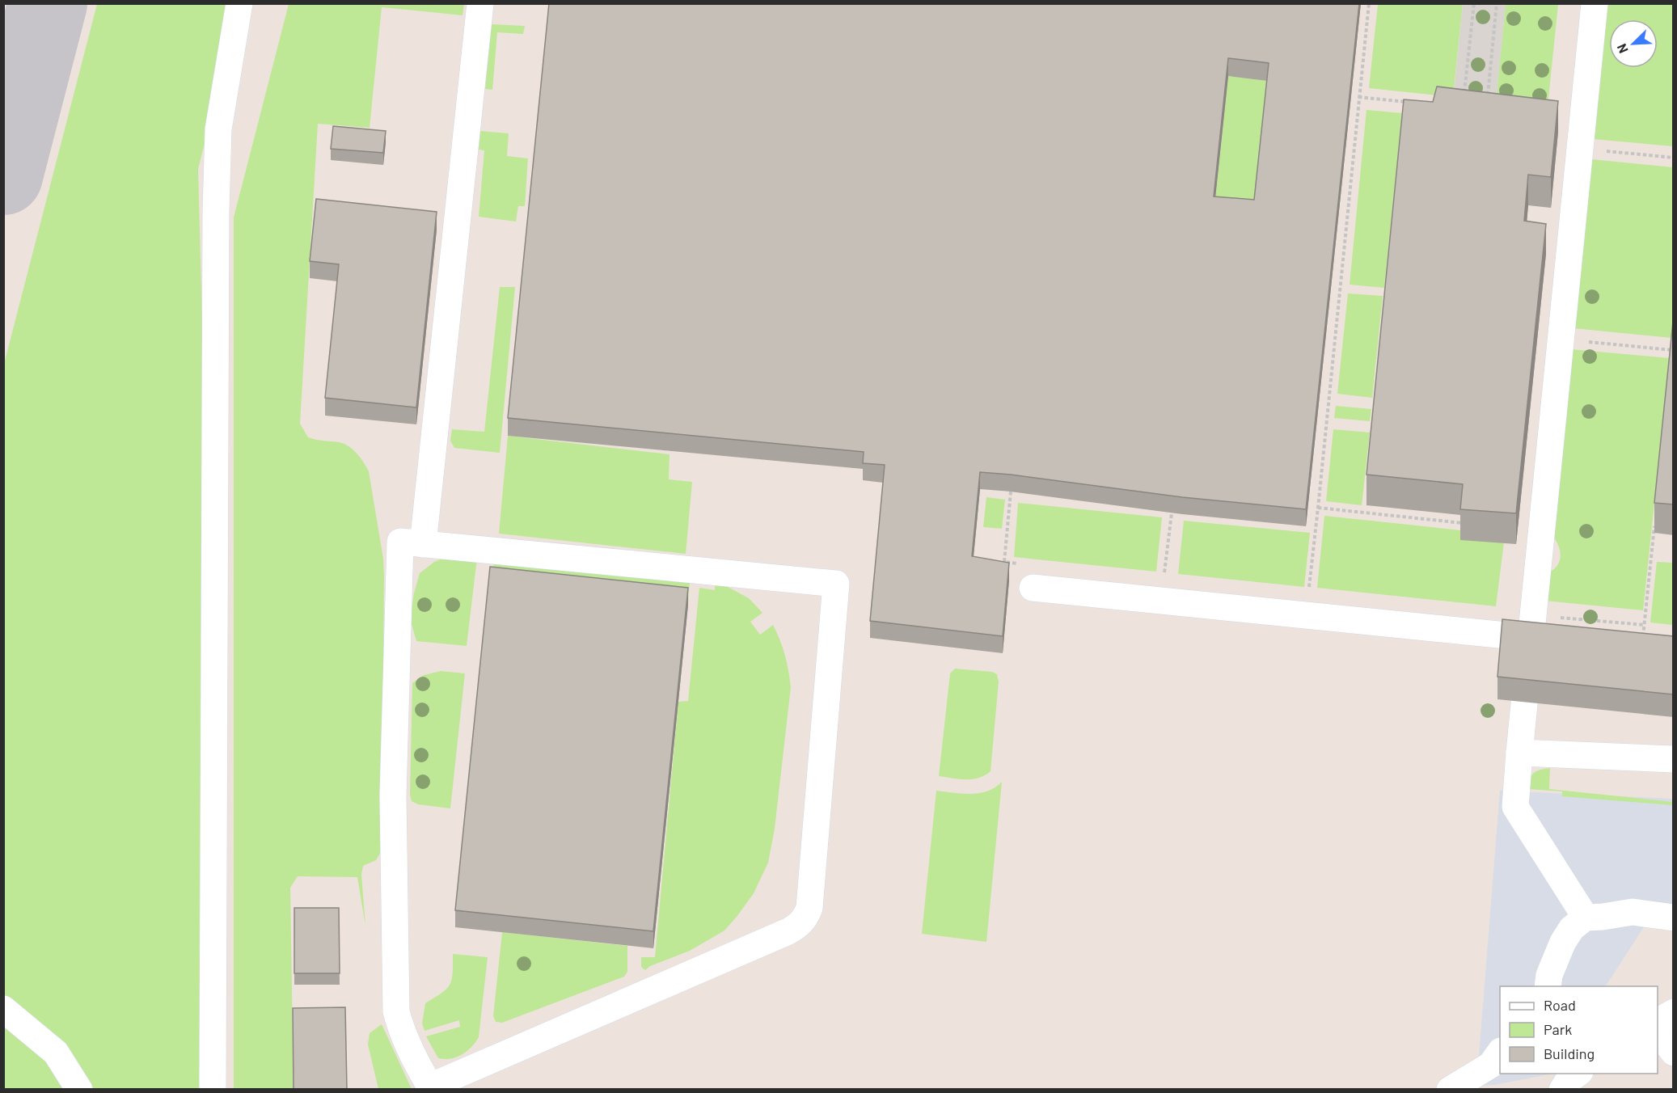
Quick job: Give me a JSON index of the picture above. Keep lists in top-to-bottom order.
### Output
{
  "legend": ["Road", "Park", "Building"],
  "north": "bottom left"
}
